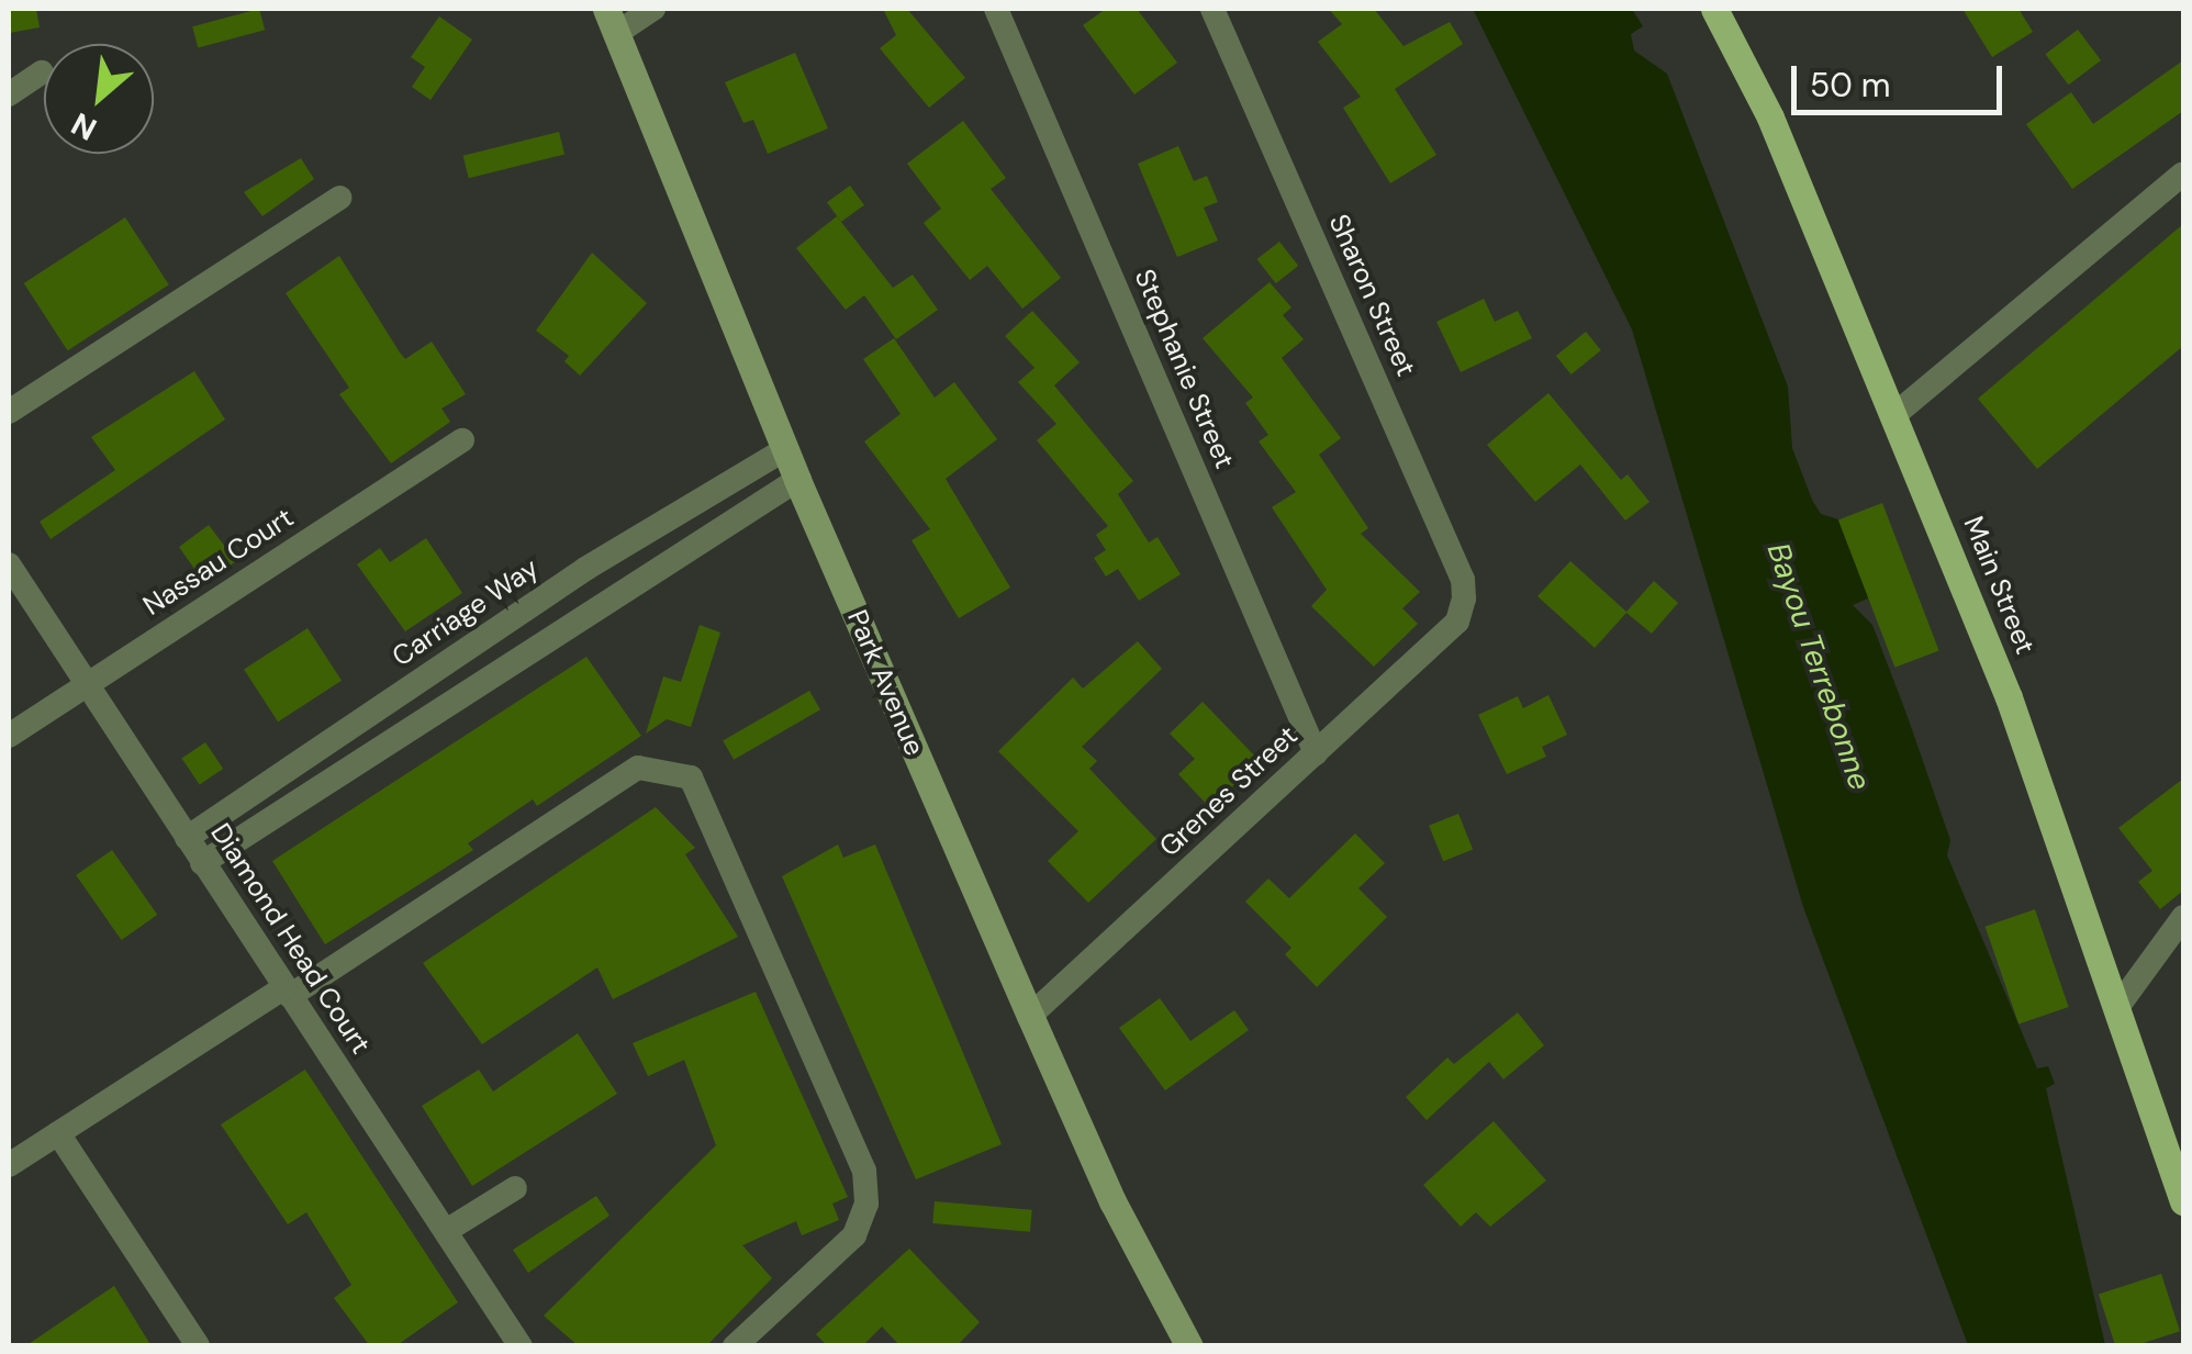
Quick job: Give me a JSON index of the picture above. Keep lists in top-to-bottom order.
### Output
{
  "streets": {
    "main road": ["Main Street", "Park Avenue"],
    "street": [
      "Sharon Street",
      "Stephanie Street",
      "Nassau Court",
      "Carriage Way",
      "Grenes Street",
      "Diamond Head Court"
    ]
  },
  "crossings": [
    ["Sharon Street", "Grenes Street"],
    ["Stephanie Street", "Grenes Street"],
    ["Nassau Court", "Diamond Head Court"],
    ["Carriage Way", "Park Avenue"],
    ["Carriage Way", "Diamond Head Court"],
    ["Park Avenue", "Grenes Street"]
  ],
  "water": ["Bayou Terrebonne"],
  "scale_bar": "50 m",
  "north": "bottom left"
}
